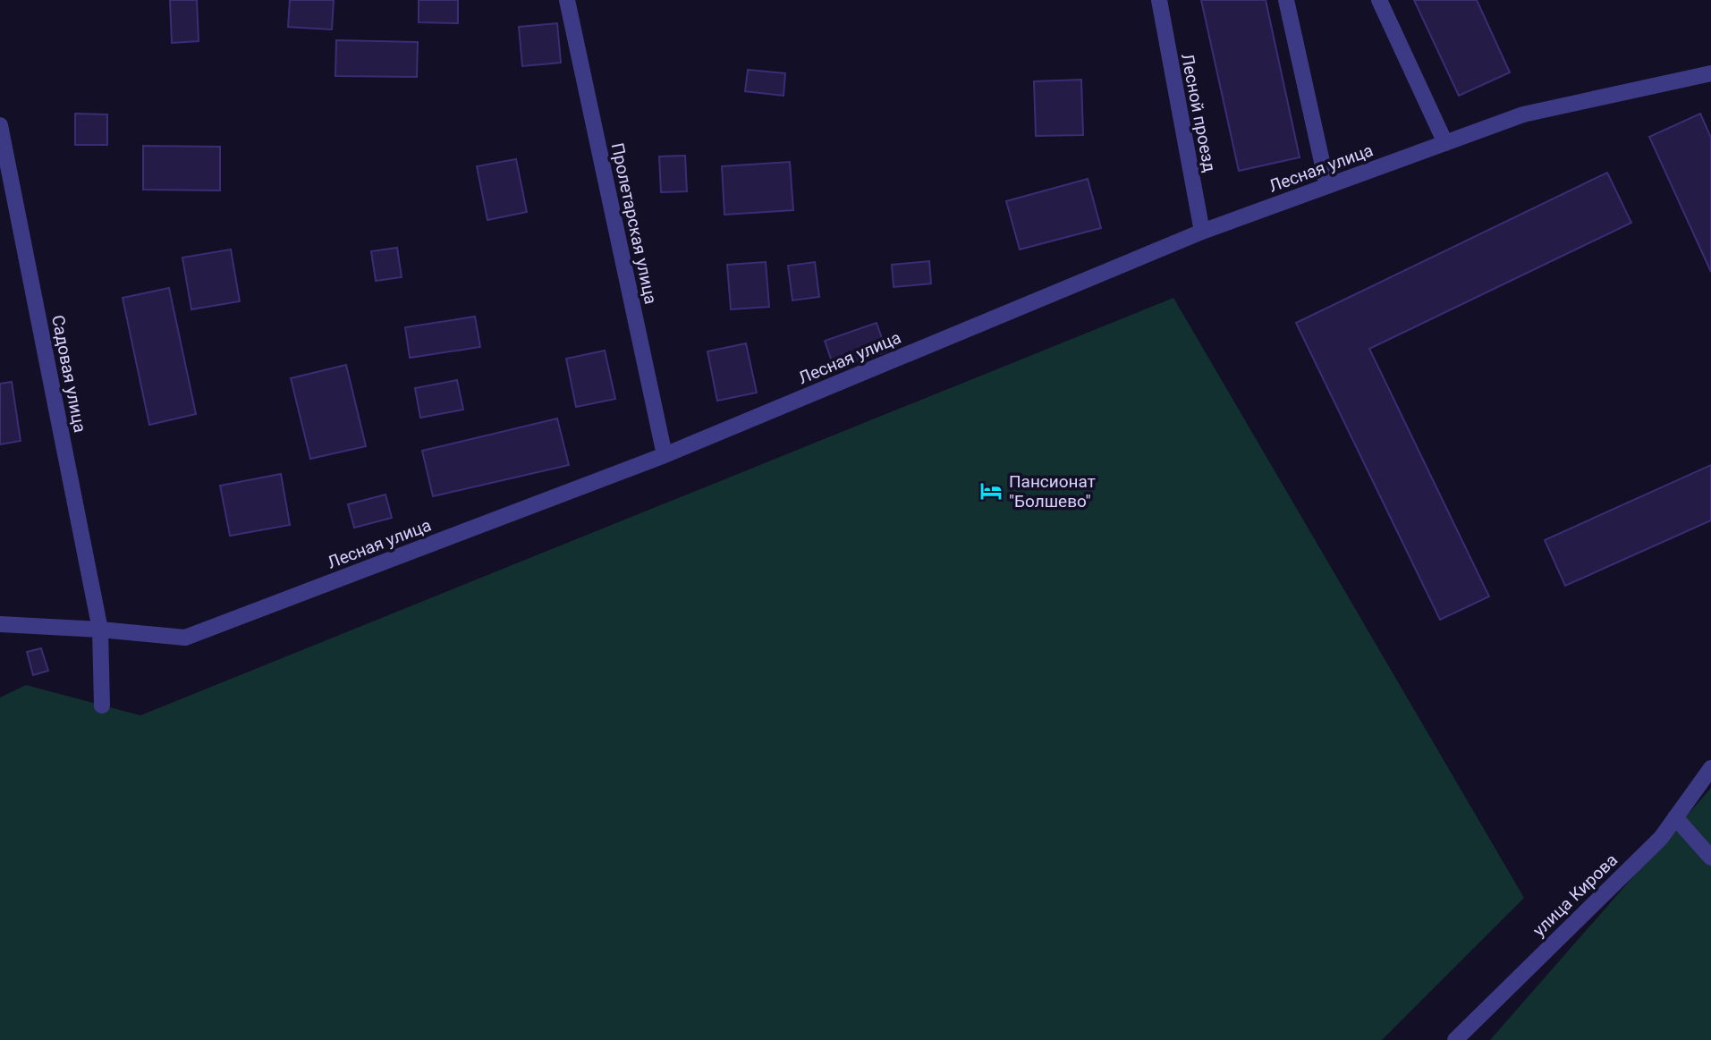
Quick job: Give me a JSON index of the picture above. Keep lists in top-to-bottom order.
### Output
{
  "streets": {
    "street": [
      "Лесной проезд",
      "Лесная улица",
      "Пролетарская улица",
      "Садовая улица",
      "улица Кирова"
    ]
  },
  "crossings": [
    ["Лесной проезд", "Лесная улица"],
    ["Лесная улица", "Пролетарская улица"],
    ["Лесная улица", "Садовая улица"]
  ],
  "places": {
    "hotel": ["Пансионат \"Болшево\""]
  }
}
